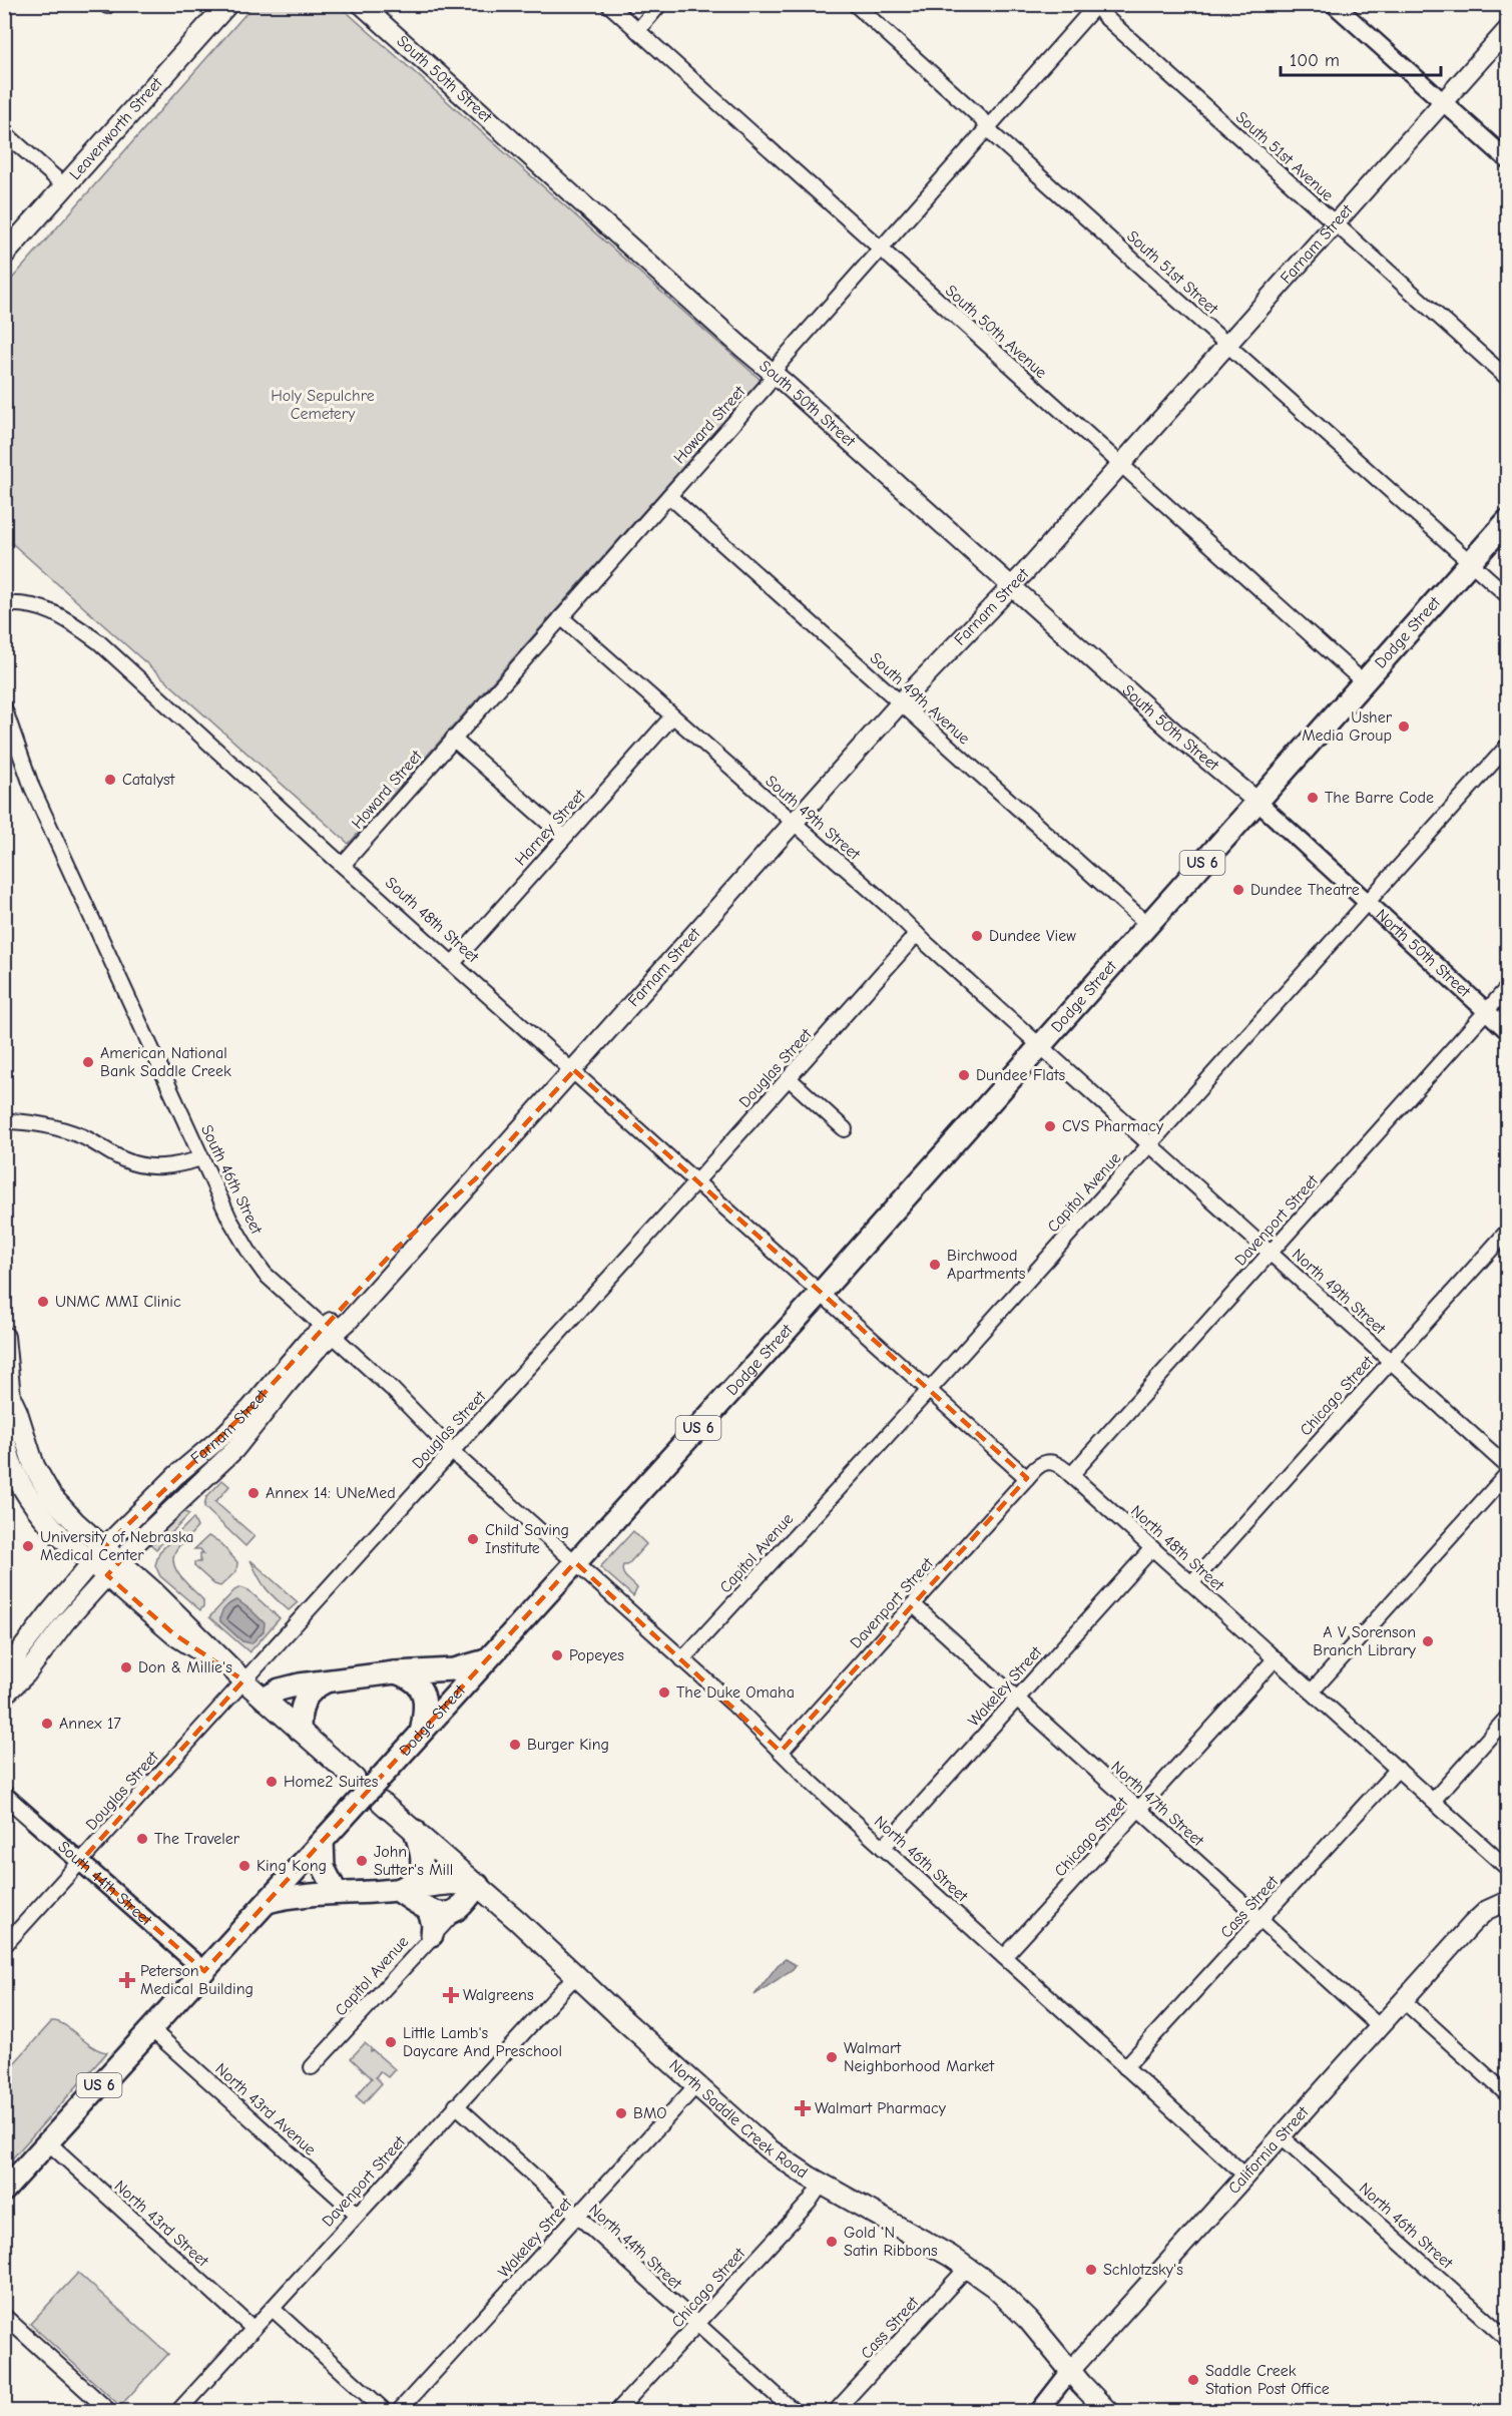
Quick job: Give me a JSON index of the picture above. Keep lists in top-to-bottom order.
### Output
{
  "streets": {
    "highway": ["Dodge Street", "US 6"],
    "main road": [
      "South 50th Street",
      "Leavenworth Street",
      "Farnam Street",
      "North Saddle Creek Road",
      "California Street"
    ],
    "street": [
      "South 51st Avenue",
      "South 51st Street",
      "South 50th Avenue",
      "Howard Street",
      "South 49th Avenue",
      "South 49th Street",
      "Harney Street",
      "South 48th Street",
      "North 50th Street",
      "Douglas Street",
      "South 46th Street",
      "Capitol Avenue",
      "Davenport Street",
      "North 49th Street",
      "Chicago Street",
      "North 48th Street",
      "Wakeley Street",
      "North 47th Street",
      "North 46th Street",
      "South 44th Street",
      "Cass Street",
      "North 43rd Avenue",
      "North 43rd Street",
      "North 44th Street"
    ]
  },
  "crossings": [
    ["South 50th Street", "Farnam Street"],
    ["South 50th Street", "Howard Street"],
    ["South 50th Street", "Dodge Street"],
    ["South 50th Street", "North 50th Street"],
    ["South 51st Avenue", "Farnam Street"],
    ["South 51st Avenue", "Howard Street"],
    ["Farnam Street", "South 51st Street"],
    ["Farnam Street", "South 50th Avenue"],
    ["Farnam Street", "South 49th Avenue"],
    ["Farnam Street", "South 49th Street"],
    ["Farnam Street", "South 48th Street"],
    ["Farnam Street", "South 46th Street"],
    ["South 51st Street", "Howard Street"],
    ["South 51st Street", "Dodge Street"],
    ["South 50th Avenue", "Howard Street"],
    ["South 50th Avenue", "Dodge Street"],
    ["Howard Street", "South 49th Avenue"],
    ["Howard Street", "South 49th Street"],
    ["Howard Street", "South 48th Street"],
    ["Dodge Street", "South 49th Avenue"],
    ["Dodge Street", "South 49th Street"],
    ["Dodge Street", "South 48th Street"],
    ["Dodge Street", "North 50th Street"],
    ["Dodge Street", "South 46th Street"],
    ["Dodge Street", "North 49th Street"],
    ["Dodge Street", "North 46th Street"],
    ["Dodge Street", "South 44th Street"],
    ["Dodge Street", "North 43rd Avenue"],
    ["Dodge Street", "North 43rd Street"],
    ["South 49th Street", "Harney Street"],
    ["South 49th Street", "Douglas Street"],
    ["South 49th Street", "North 49th Street"],
    ["Harney Street", "South 48th Street"],
    ["South 48th Street", "Douglas Street"],
    ["North 50th Street", "Capitol Avenue"],
    ["North 50th Street", "Davenport Street"],
    ["Douglas Street", "South 46th Street"],
    ["Douglas Street", "South 44th Street"],
    ["South 46th Street", "North 46th Street"],
    ["Capitol Avenue", "North 49th Street"],
    ["Capitol Avenue", "North 46th Street"],
    ["Davenport Street", "North 49th Street"],
    ["Davenport Street", "North 48th Street"],
    ["Davenport Street", "North 47th Street"],
    ["Davenport Street", "North 46th Street"],
    ["Davenport Street", "North 43rd Avenue"],
    ["Davenport Street", "North Saddle Creek Road"],
    ["Davenport Street", "North 43rd Street"],
    ["Davenport Street", "North 44th Street"],
    ["North 49th Street", "Chicago Street"],
    ["Chicago Street", "North 48th Street"],
    ["Chicago Street", "North 47th Street"],
    ["Chicago Street", "North 46th Street"],
    ["Chicago Street", "North Saddle Creek Road"],
    ["Chicago Street", "North 44th Street"],
    ["North 48th Street", "Wakeley Street"],
    ["North 48th Street", "Cass Street"],
    ["Wakeley Street", "North 47th Street"],
    ["Wakeley Street", "North 46th Street"],
    ["Wakeley Street", "North Saddle Creek Road"],
    ["Wakeley Street", "North 44th Street"],
    ["North 47th Street", "Cass Street"],
    ["North 47th Street", "California Street"],
    ["North 46th Street", "Cass Street"],
    ["North 46th Street", "California Street"],
    ["Cass Street", "North Saddle Creek Road"],
    ["North Saddle Creek Road", "California Street"]
  ],
  "parks": ["Holy Sepulchre Cemetery"],
  "places": {
    "other": [
      "Usher Media Group",
      "Catalyst",
      "The Barre Code",
      "Dundee Theatre",
      "Dundee View",
      "American National Bank Saddle Creek",
      "Dundee Flats",
      "CVS Pharmacy",
      "Birchwood Apartments",
      "UNMC MMI Clinic",
      "Annex 14: UNeMed",
      "Child Saving Institute",
      "University of Nebraska Medical Center",
      "A V Sorenson Branch Library",
      "Popeyes",
      "Don & Millie's",
      "The Duke Omaha",
      "Annex 17",
      "Burger King",
      "Home2 Suites",
      "The Traveler",
      "John Sutter's Mill",
      "King Kong",
      "Little Lamb's Daycare And Preschool",
      "Walmart Neighborhood Market",
      "BMO",
      "Gold 'N Satin Ribbons",
      "Schlotzsky's",
      "Saddle Creek Station Post Office"
    ],
    "health": ["Peterson Medical Building", "Walgreens", "Walmart Pharmacy"]
  },
  "scale_bar": "100 m"
}
